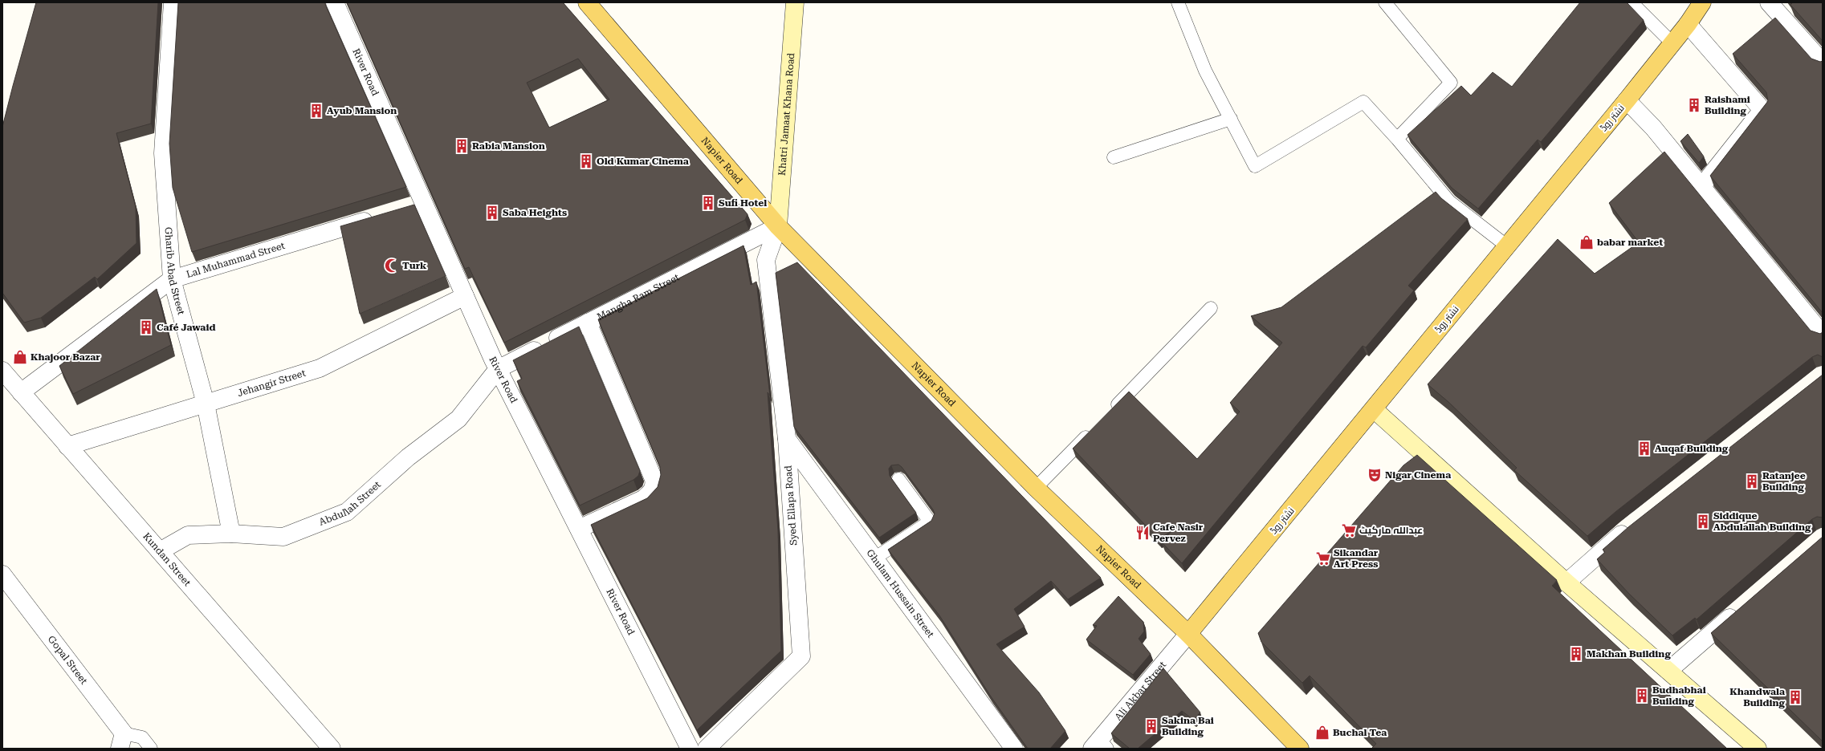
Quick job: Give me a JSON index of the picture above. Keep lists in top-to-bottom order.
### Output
{
  "streets": {
    "main road": ["نشتر روڈ", "Napier Road"],
    "street": [
      "River Road",
      "Khatri Jamaat Khana Road",
      "Lal Muhammad Street",
      "Gharib Abad Street",
      "Mangha Ram Street",
      "Jehangir Street",
      "Abdullah Street",
      "Syed Ellapa Road",
      "Kundan Street",
      "Ghulam Hussain Street",
      "Gopal Street",
      "Ali Akbar Street"
    ]
  },
  "crossings": [
    ["River Road", "Mangha Ram Street"],
    ["River Road", "Jehangir Street"],
    ["River Road", "Abdullah Street"],
    ["Khatri Jamaat Khana Road", "Napier Road"],
    ["Khatri Jamaat Khana Road", "Mangha Ram Street"],
    ["Khatri Jamaat Khana Road", "Syed Ellapa Road"],
    ["نشتر روڈ", "Napier Road"],
    ["نشتر روڈ", "Ali Akbar Street"],
    ["Napier Road", "Mangha Ram Street"],
    ["Napier Road", "Syed Ellapa Road"],
    ["Napier Road", "Ali Akbar Street"],
    ["Lal Muhammad Street", "Gharib Abad Street"],
    ["Lal Muhammad Street", "Kundan Street"],
    ["Gharib Abad Street", "Jehangir Street"],
    ["Gharib Abad Street", "Abdullah Street"],
    ["Mangha Ram Street", "Abdullah Street"],
    ["Mangha Ram Street", "Syed Ellapa Road"],
    ["Jehangir Street", "Kundan Street"],
    ["Abdullah Street", "Kundan Street"],
    ["Syed Ellapa Road", "Ghulam Hussain Street"]
  ],
  "places": {
    "building": [
      "Raishami Building",
      "Ayub Mansion",
      "Rabia Mansion",
      "Old Kumar Cinema",
      "Sufi Hotel",
      "Saba Heights",
      "Café Jawaid",
      "Auqaf Building",
      "Ratanjee Building",
      "Siddique Abdulallah Building",
      "Makhan Building",
      "Budhabhai Building",
      "Khandwala Building",
      "Sakina Bai Building"
    ],
    "shop": ["babar market", "Khajoor Bazar", "Buchal Tea"],
    "mosque": ["Turk"],
    "theatre": ["Nigar Cinema"],
    "supermarket": ["عبداللہ مارکیٹ", "Sikandar Art Press"],
    "restaurant": ["Cafe Nasir Pervez"]
  }
}
